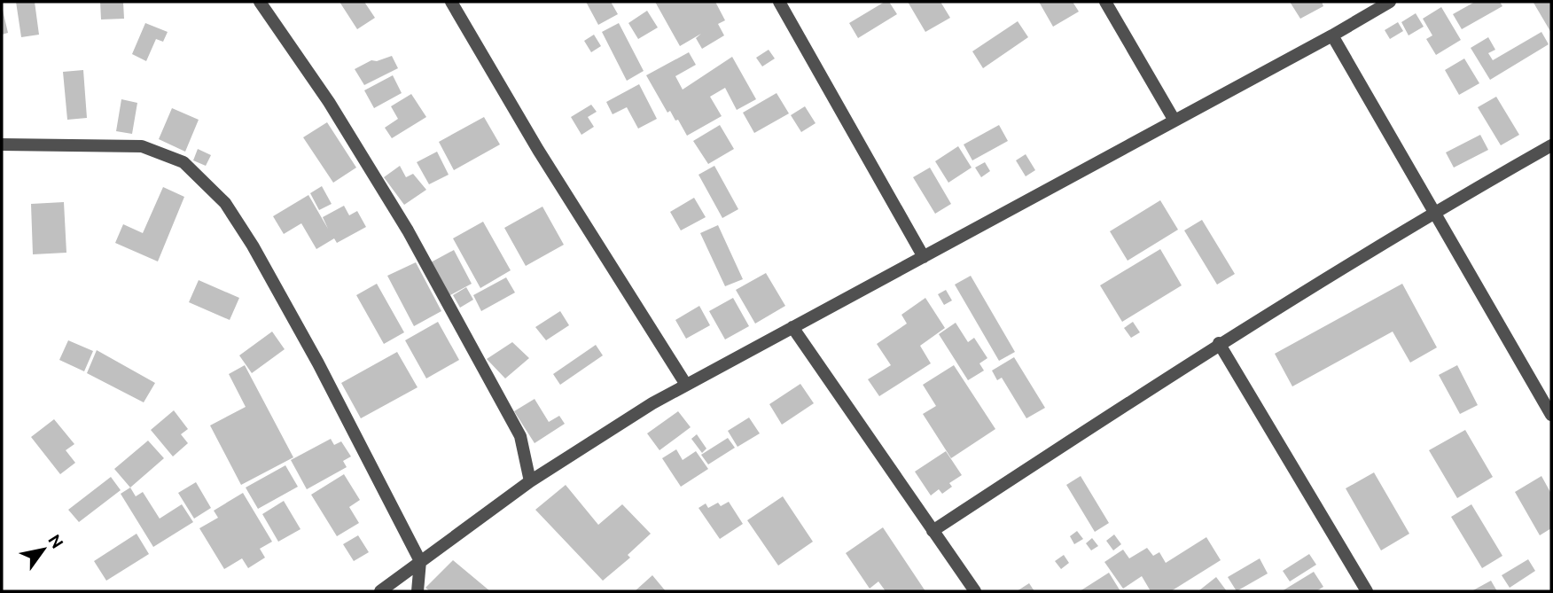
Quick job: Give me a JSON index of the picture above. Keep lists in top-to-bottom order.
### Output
{
  "north": "top right"
}
